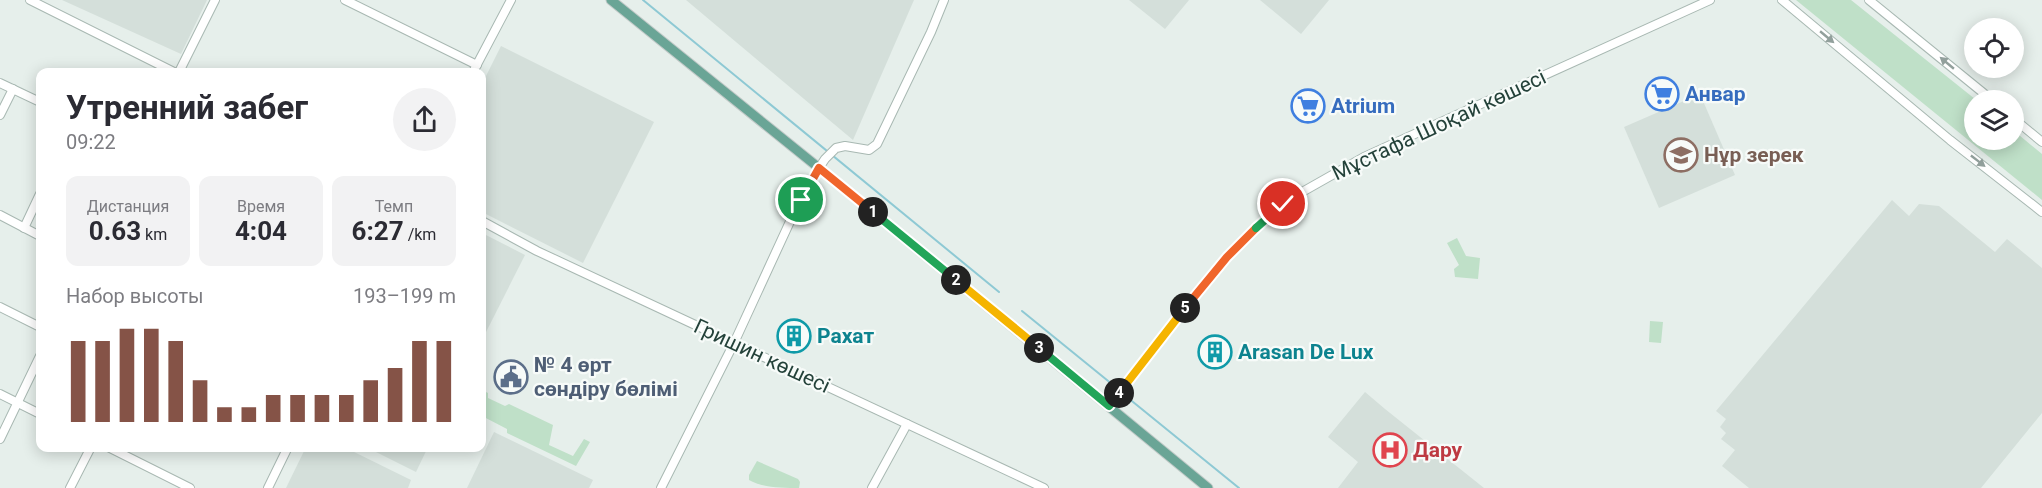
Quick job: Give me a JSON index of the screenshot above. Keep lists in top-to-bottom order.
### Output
{
  "streets": {
    "street": ["Мұстафа Шоқай көшесі", "Гришин көшесі"]
  },
  "places": {
    "supermarket": ["Анвар", "Atrium"],
    "school or university": ["Нұр зерек"],
    "building": ["Рахат", "Arasan De Lux"],
    "public building": ["№ 4 өрт сөндіру бөлімі"],
    "hospital": ["Дару"]
  },
  "page": {
    "heading": ["Утренний забег", "09:22"],
    "stats": [
      ["Дистанция", "0.63 km"],
      ["Время", "4:04"],
      ["Темп", "6:27 /km"]
    ],
    "pins": [
      "1",
      "2",
      "5",
      "3",
      "4"
    ],
    "chart": ["Набор высоты", "193–199 m"]
  }
}
